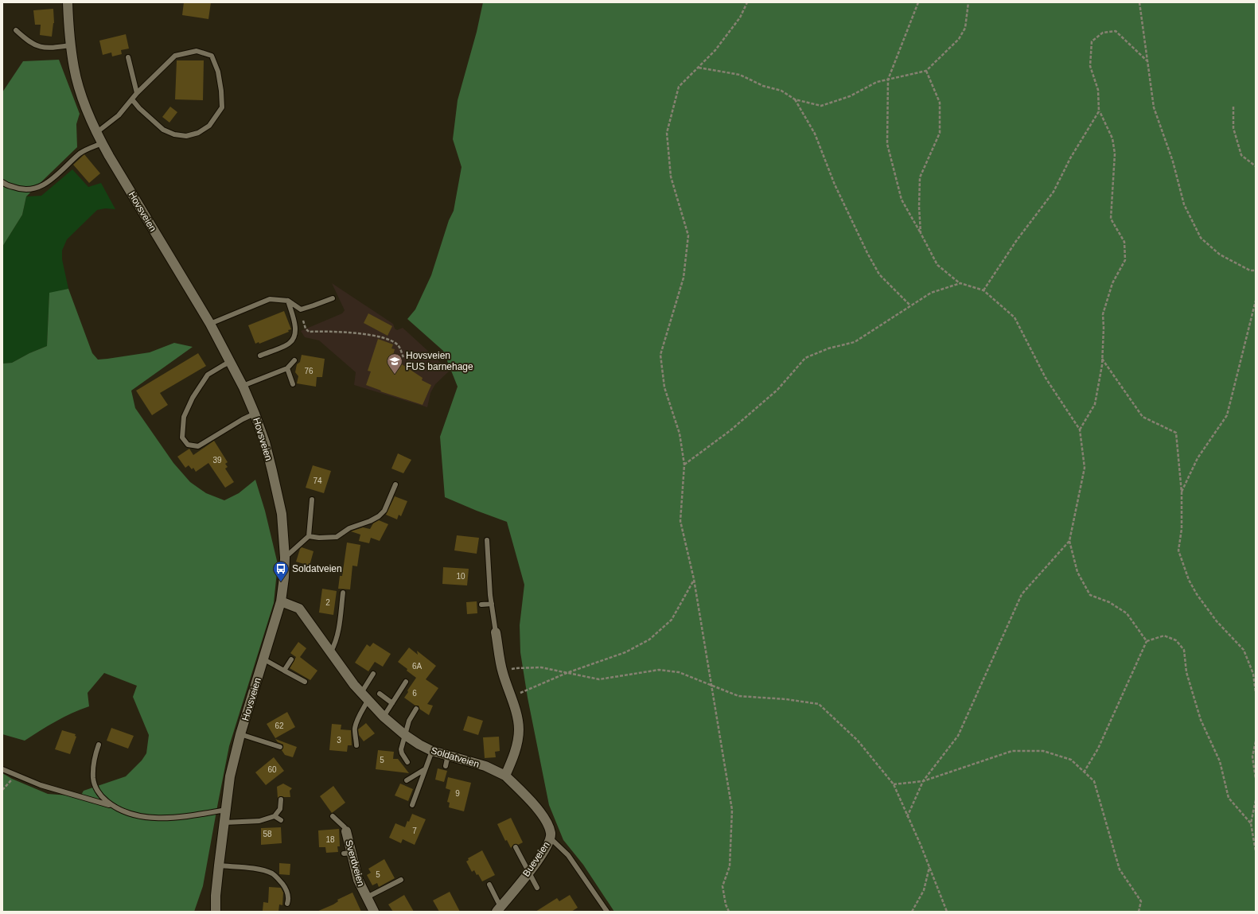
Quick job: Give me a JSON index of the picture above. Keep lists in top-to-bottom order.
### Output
{
  "streets": {
    "street": [
      "Hovsveien",
      "Soldatveien",
      "Bueveien",
      "Sverdveien"
    ]
  },
  "crossings": [
    ["Hovsveien", "Soldatveien"],
    ["Soldatveien", "Bueveien"]
  ],
  "places": {
    "school or university": ["Hovsveien FUS barnehage"],
    "bus stop": ["Soldatveien"]
  },
  "house_numbers": [
    "76",
    "39",
    "74",
    "10",
    "2",
    "6A",
    "6",
    "62",
    "3",
    "5",
    "60",
    "9",
    "7",
    "58",
    "18",
    "5"
  ]
}
